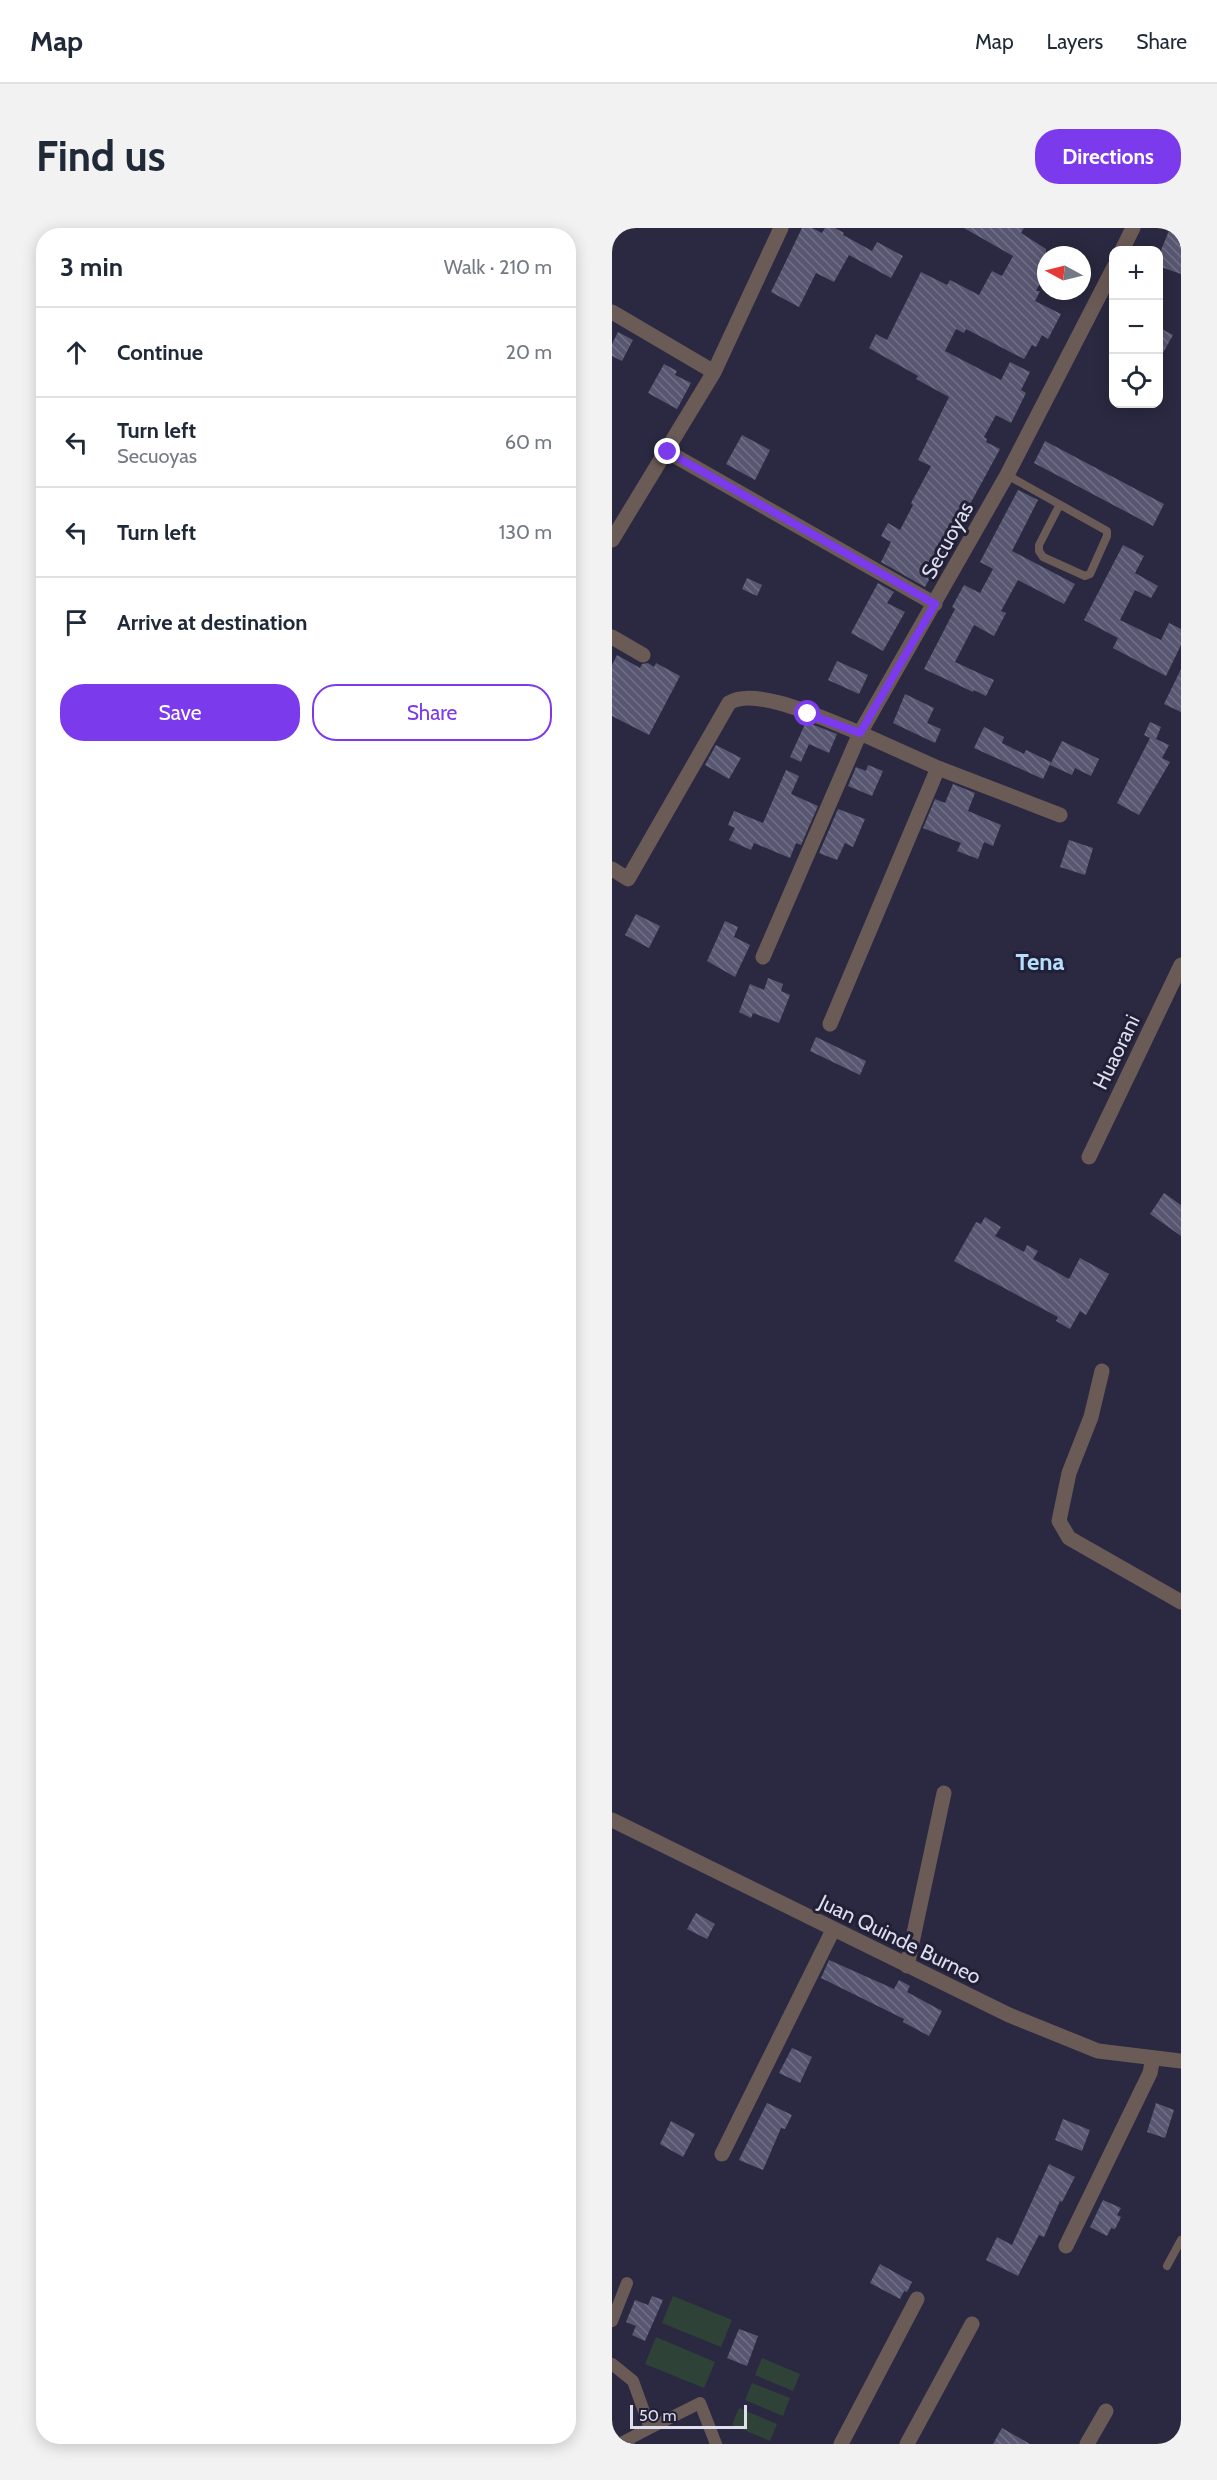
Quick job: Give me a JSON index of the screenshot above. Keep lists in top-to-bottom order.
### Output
{
  "streets": {
    "street": ["Secuoyas", "Huaorani", "Juan Quinde Burneo"]
  },
  "districts": ["Tena"],
  "scale_bar": "50 m",
  "north": "left",
  "page": {
    "header": "Map",
    "nav": ["Map", "Layers", "Share"],
    "buttons": [
      "Directions",
      ["Save", "Share"]
    ],
    "title": "Find us",
    "heading": ["3 min", "Walk · 210 m"],
    "map_buttons": ["+", "−"],
    "list": [
      ["Continue", "20 m"],
      ["Turn left", "Secuoyas", "60 m"],
      ["Turn left", "130 m"],
      "Arrive at destination"
    ],
    "scale": "50 m"
  }
}
